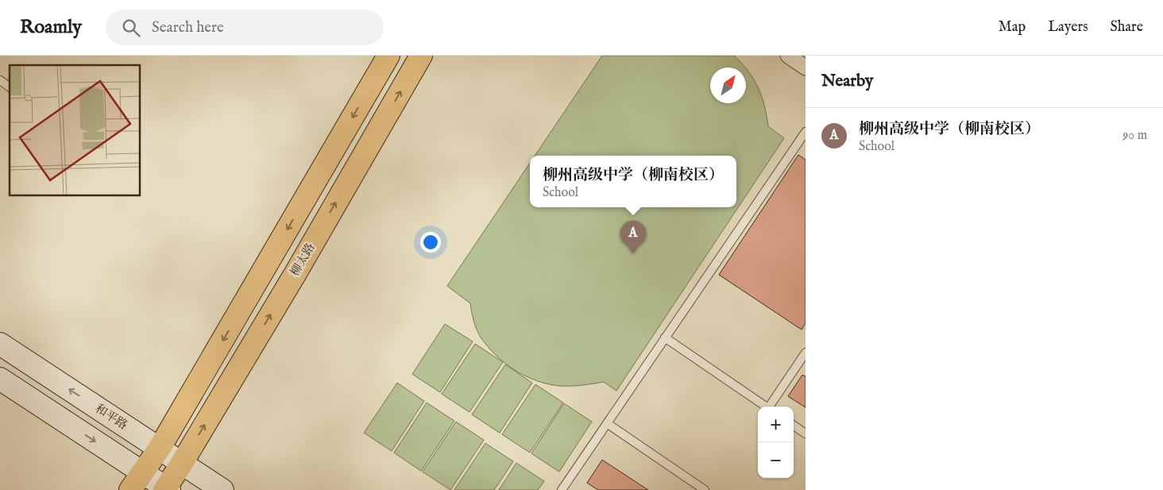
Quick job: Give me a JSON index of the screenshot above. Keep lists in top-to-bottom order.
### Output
{
  "streets": {
    "main road": ["柳太路", "和平路"]
  },
  "crossings": [
    ["柳太路", "和平路"]
  ],
  "north": "top right",
  "page": {
    "header": "Roamly",
    "search": "Search here",
    "nav": ["Map", "Layers", "Share"],
    "heading": "Nearby",
    "list": [
      {
        "mark": "A",
        "name": "柳州高级中学（柳南校区）",
        "note": "School",
        "value": "90 m"
      }
    ],
    "popup": ["柳州高级中学（柳南校区）", "School"],
    "pins": "A",
    "map_buttons": ["+", "−"]
  }
}
